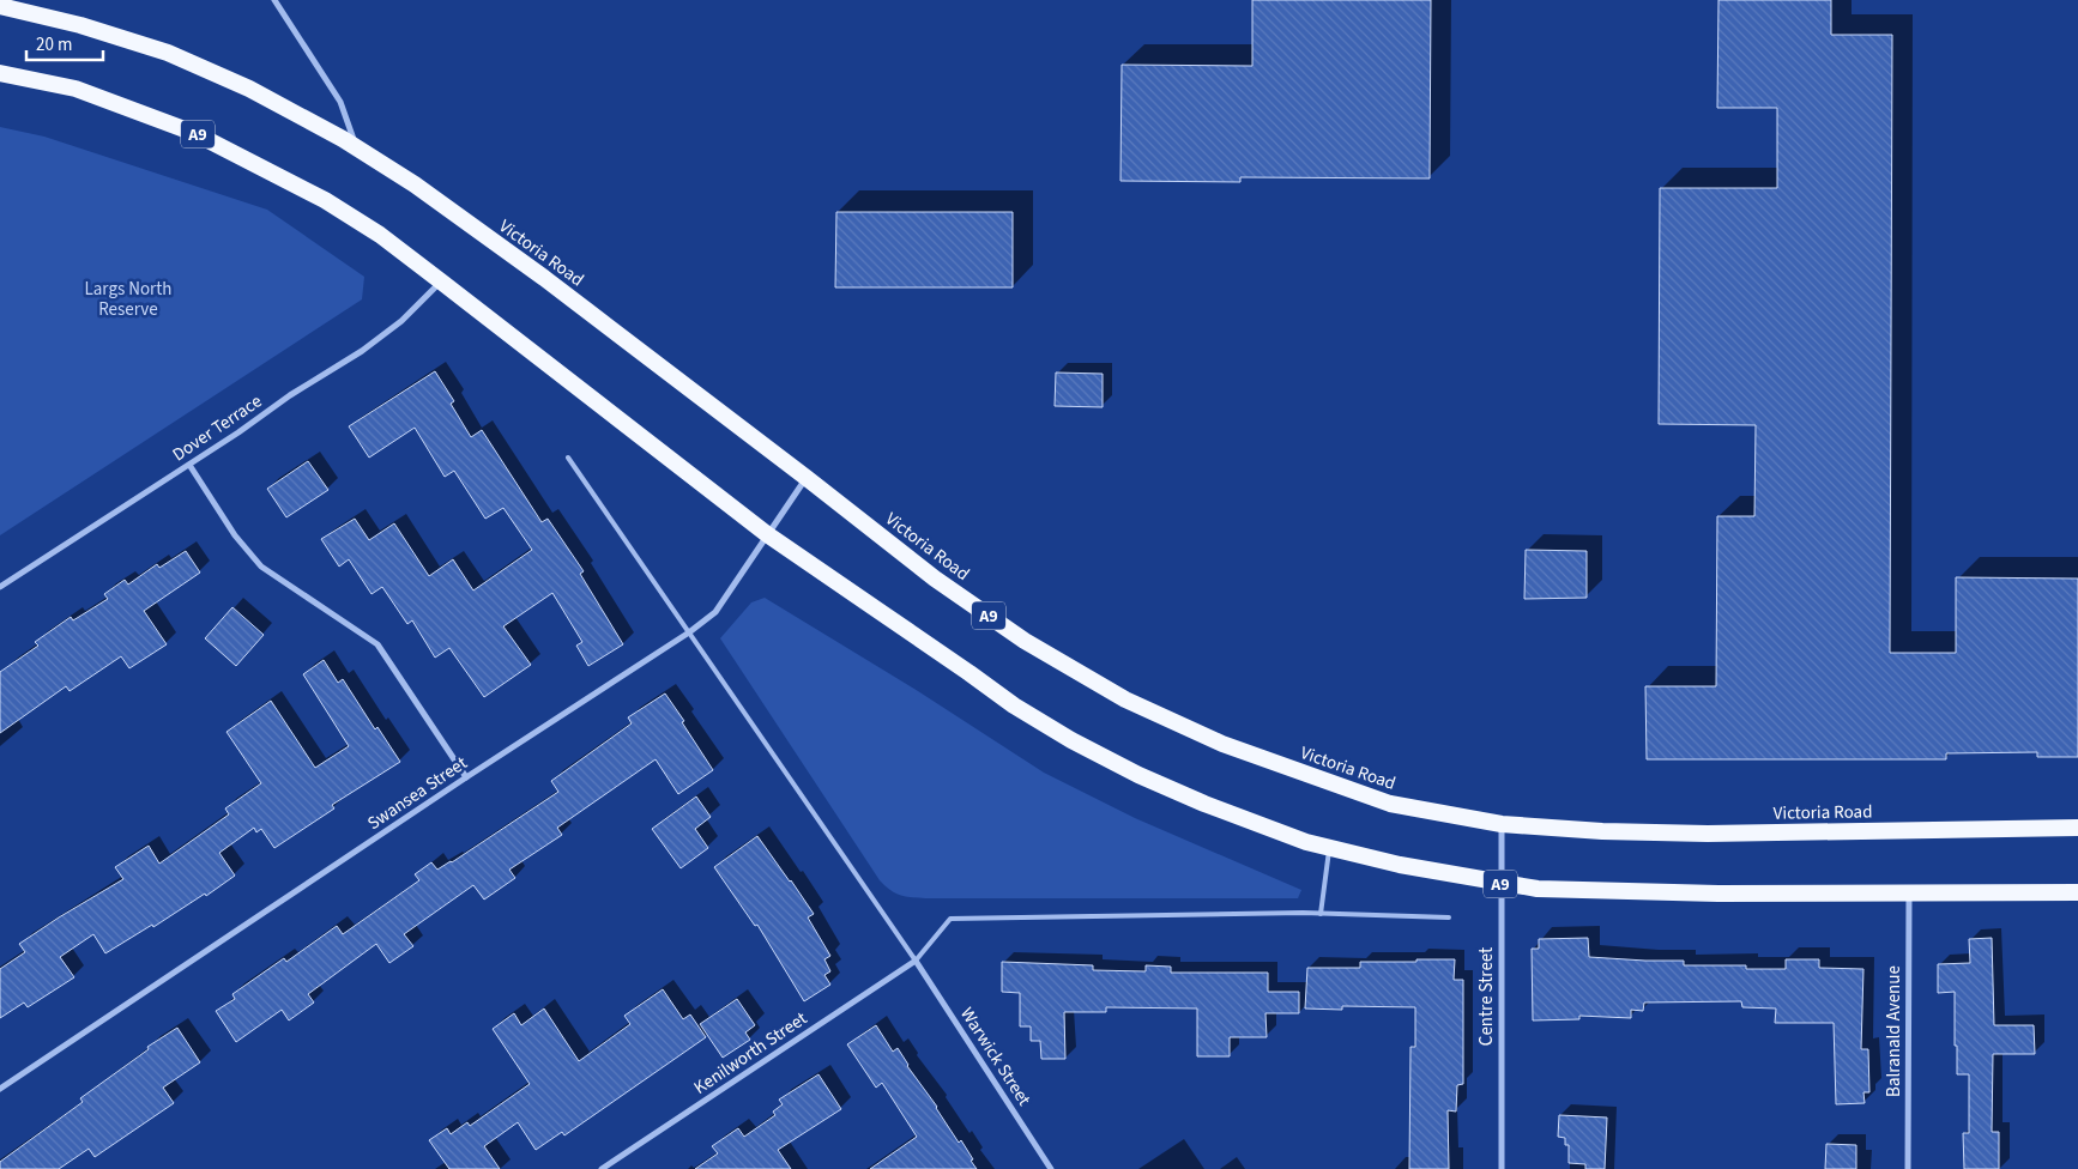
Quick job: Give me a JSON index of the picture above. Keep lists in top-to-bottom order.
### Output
{
  "streets": {
    "highway": ["A9", "Victoria Road"],
    "street": [
      "Dover Terrace",
      "Swansea Street",
      "Centre Street",
      "Balranald Avenue",
      "Kenilworth Street",
      "Warwick Street"
    ]
  },
  "crossings": [
    ["A9", "Dover Terrace"],
    ["A9", "Swansea Street"],
    ["A9", "Centre Street"],
    ["A9", "Balranald Avenue"],
    ["Victoria Road", "Swansea Street"],
    ["Victoria Road", "Centre Street"],
    ["Kenilworth Street", "Warwick Street"]
  ],
  "parks": ["Largs North Reserve"],
  "scale_bar": "20 m"
}
